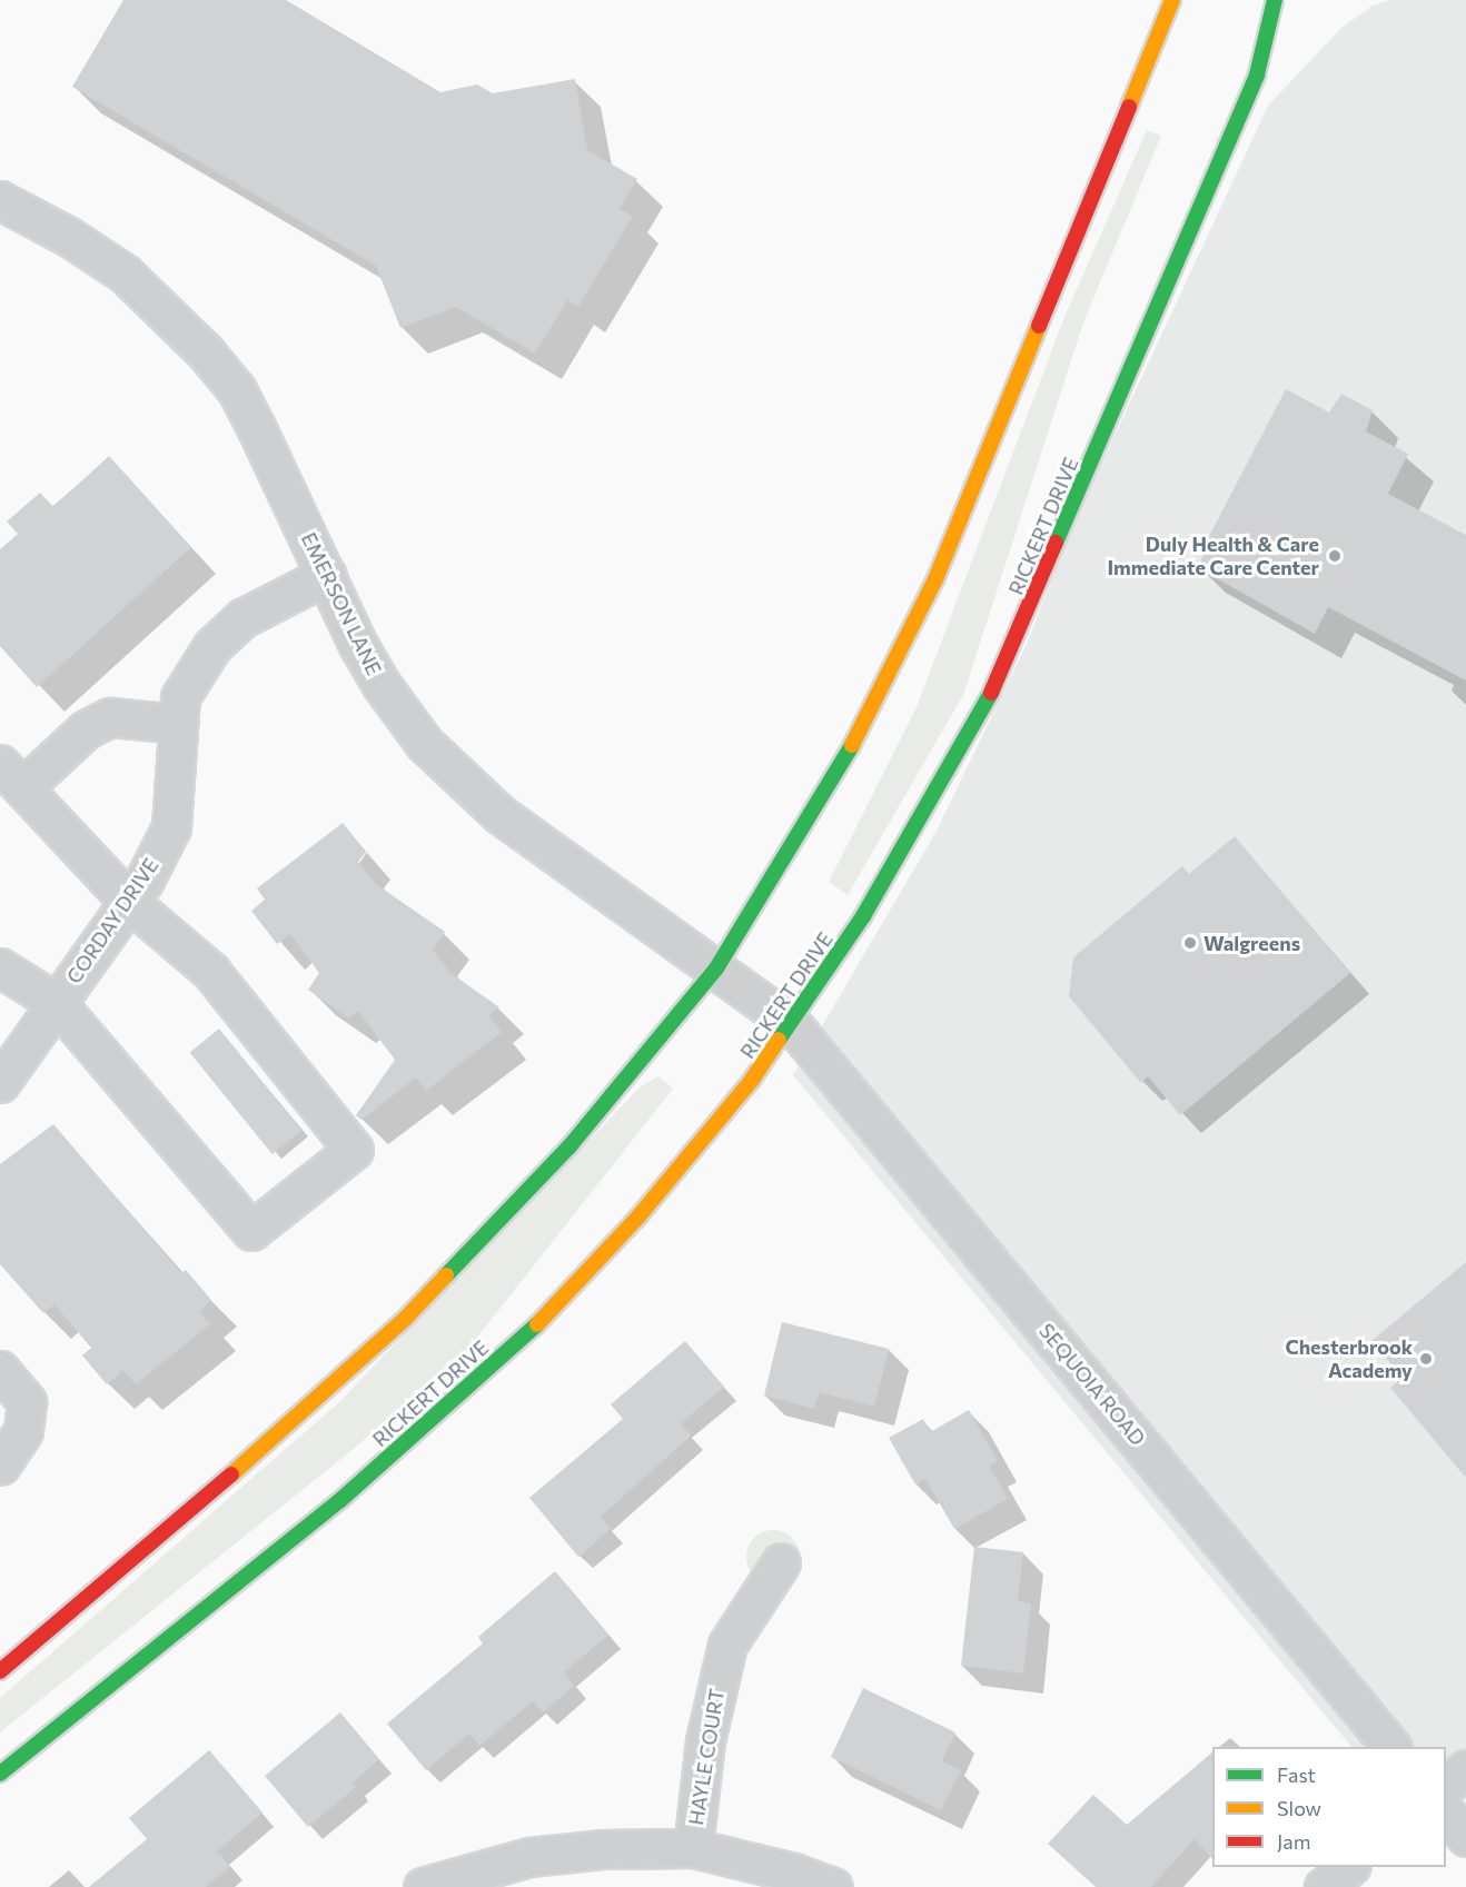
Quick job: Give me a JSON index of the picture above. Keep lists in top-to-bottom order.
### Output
{
  "streets": {
    "street": [
      "RICKERT DRIVE",
      "EMERSON LANE",
      "CORDAY DRIVE",
      "SEQUOIA ROAD",
      "HAYLE COURT"
    ]
  },
  "crossings": [
    ["RICKERT DRIVE", "EMERSON LANE"],
    ["RICKERT DRIVE", "SEQUOIA ROAD"],
    ["EMERSON LANE", "CORDAY DRIVE"],
    ["EMERSON LANE", "SEQUOIA ROAD"]
  ],
  "places": ["Duly Health & Care Immediate Care Center", "Walgreens", "Chesterbrook Academy"],
  "legend": ["Fast", "Slow", "Jam"]
}
